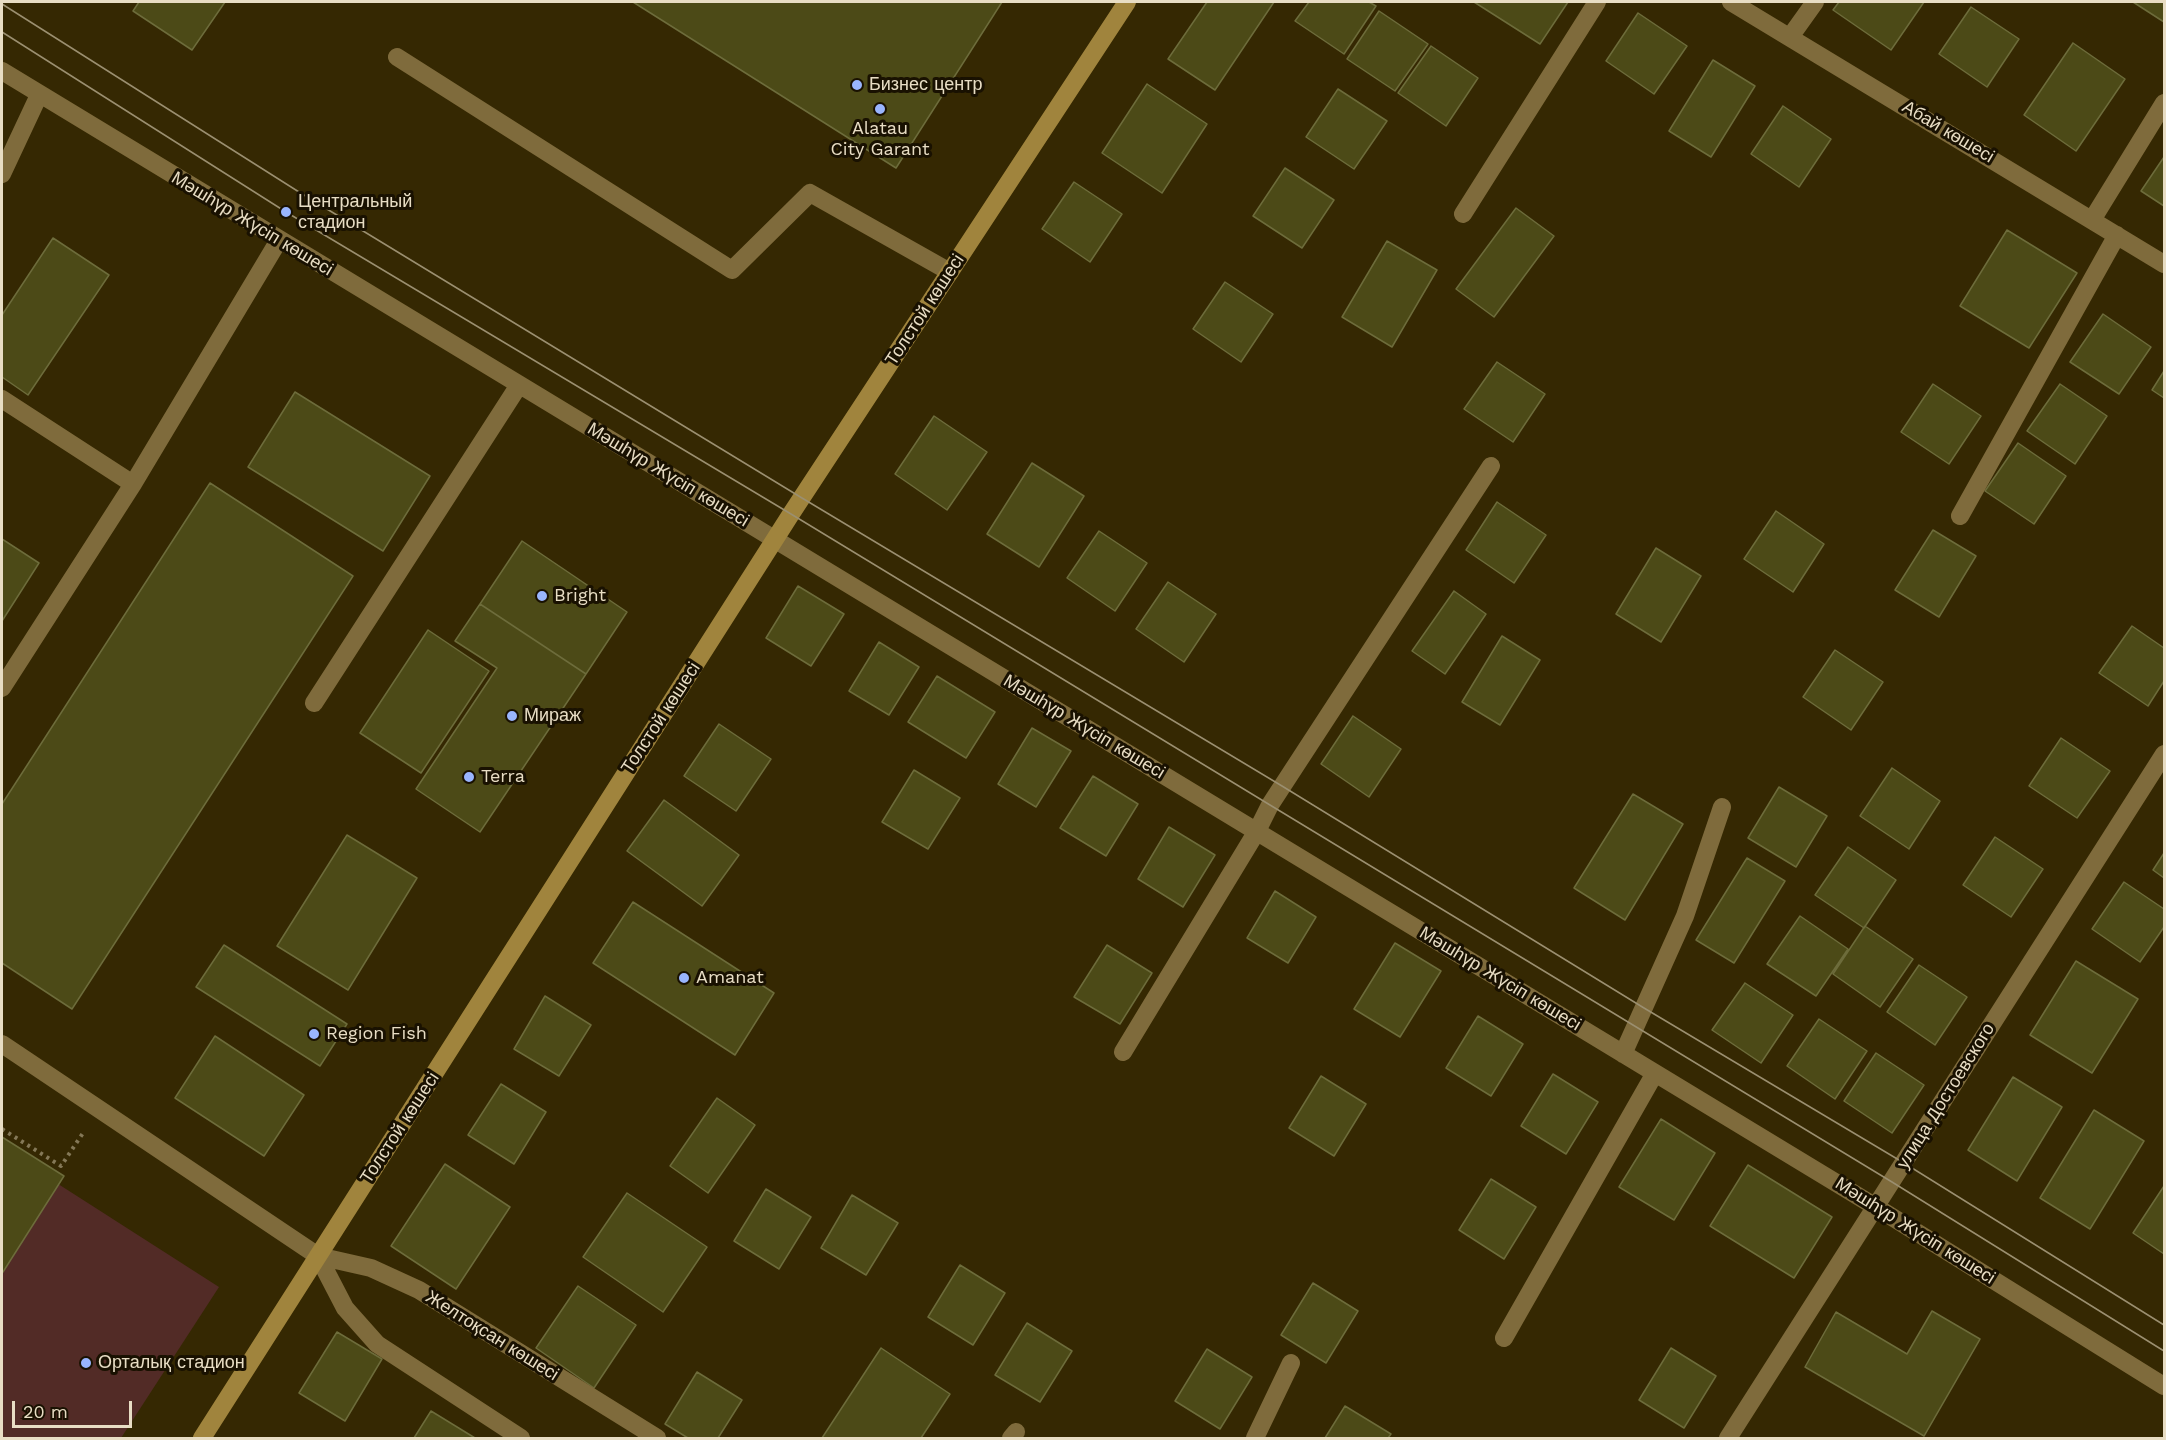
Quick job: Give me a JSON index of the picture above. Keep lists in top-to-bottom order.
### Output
{
  "streets": {
    "main road": ["Толстой көшесі"],
    "street": [
      "Абай көшесі",
      "Мәшһүр Жүсіп көшесі",
      "улица Достоевского",
      "Желтоқсан көшесі"
    ]
  },
  "crossings": [
    ["Мәшһүр Жүсіп көшесі", "Толстой көшесі"],
    ["Мәшһүр Жүсіп көшесі", "улица Достоевского"],
    ["Толстой көшесі", "Желтоқсан көшесі"]
  ],
  "places": [
    "Бизнес центр",
    "Alatau City Garant",
    "Центральный стадион",
    "Bright",
    "Мираж",
    "Terra",
    "Amanat",
    "Region Fish",
    "Орталық стадион"
  ],
  "scale_bar": "20 m"
}
